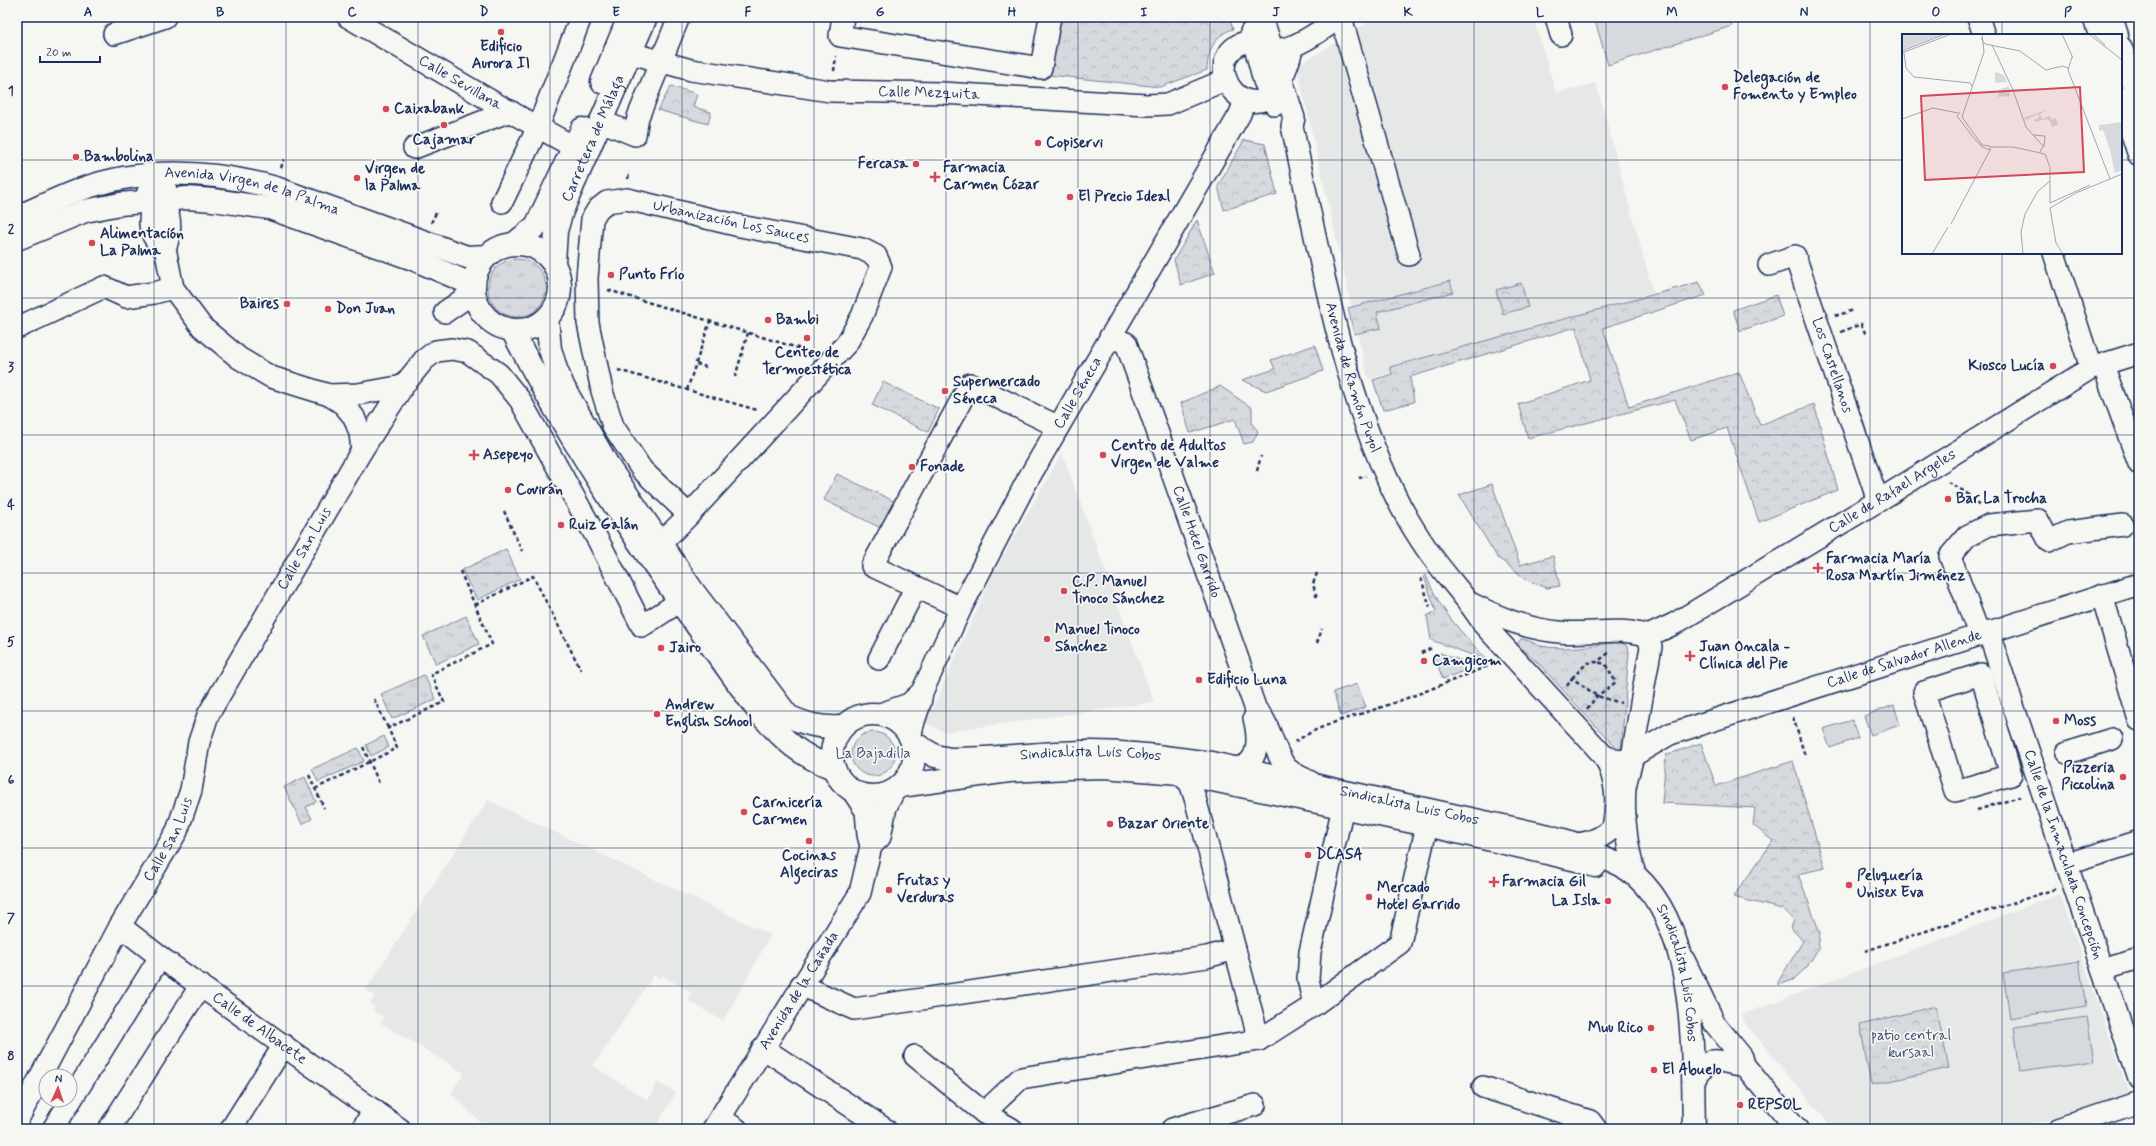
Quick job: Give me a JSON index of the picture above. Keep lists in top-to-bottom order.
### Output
{
  "streets": {
    "main road": ["Carretera de Málaga", "Avenida Virgen de la Palma", "Sindicalista Luis Cobos"],
    "street": [
      "Calle Sevillana",
      "Calle Mezquita",
      "Urbanización Los Sauces",
      "Los Castellanos",
      "Avenida de Ramón Puyol",
      "Calle Séneca",
      "Calle de Rafael Argeles",
      "Calle Hotel Garrido",
      "Calle San Luis",
      "Calle de Salvador Allende",
      "Calle de la Inmaculada Concepción",
      "Avenida de la Cañada",
      "Calle de Albacete"
    ]
  },
  "crossings": [
    ["Calle Sevillana", "Carretera de Málaga"],
    ["Calle Mezquita", "Carretera de Málaga"],
    ["Carretera de Málaga", "Avenida Virgen de la Palma"],
    ["Los Castellanos", "Calle de Rafael Argeles"],
    ["Avenida de Ramón Puyol", "Calle de Rafael Argeles"],
    ["Avenida de Ramón Puyol", "Sindicalista Luis Cobos"],
    ["Calle Séneca", "Calle Hotel Garrido"],
    ["Calle Séneca", "Sindicalista Luis Cobos"],
    ["Calle Séneca", "Avenida de la Cañada"],
    ["Calle Hotel Garrido", "Sindicalista Luis Cobos"],
    ["Calle San Luis", "Calle de Albacete"],
    ["Calle de Salvador Allende", "Calle de la Inmaculada Concepción"],
    ["Sindicalista Luis Cobos", "Avenida de la Cañada"]
  ],
  "parks": ["La Bajadilla", "patio central kursaal"],
  "places": {
    "other": [
      "Edificio Aurora II",
      "Delegación de Fomento y Empleo",
      "Caixabank",
      "Cajamar",
      "Copiservi",
      "Bambolina",
      "Fercasa",
      "Virgen de la Palma",
      "El Precio Ideal",
      "Alimentación La Palma",
      "Punto Frío",
      "Baires",
      "Don Juan",
      "Bambi",
      "Centeo de Termoestética",
      "Kiosco Lucía",
      "Supermercado Séneca",
      "Centro de Adultos Virgen de Valme",
      "Fonade",
      "Covirán",
      "Bar La Trocha",
      "Ruiz Galán",
      "C.P. Manuel Tinoco Sánchez",
      "Manuel Tinoco Sánchez",
      "Jairo",
      "Camgicom",
      "Edificio Luna",
      "Andrew English School",
      "Moss",
      "Pizzeria Piccolina",
      "Carnicería Carmen",
      "Bazar Oriente",
      "Cocinas Algeciras",
      "DCASA",
      "Peluquería Unisex Eva",
      "Frutas y Verduras",
      "Mercado Hotel Garrido",
      "La Isla",
      "Muu Rico",
      "El Abuelo",
      "REPSOL"
    ],
    "health": [
      "Farmacia Carmen Cózar",
      "Asepeyo",
      "Farmacia María Rosa Martín Jiménez",
      "Juan Oncala - Clínica del Pie",
      "Farmacia Gil"
    ]
  },
  "scale_bar": "20 m",
  "north": "top",
  "grid": {
    "columns": [
      "A",
      "B",
      "C",
      "D",
      "E",
      "F",
      "G",
      "H",
      "I",
      "J",
      "K",
      "L",
      "M",
      "N",
      "O",
      "P"
    ],
    "rows": [
      "1",
      "2",
      "3",
      "4",
      "5",
      "6",
      "7",
      "8"
    ]
  }
}
